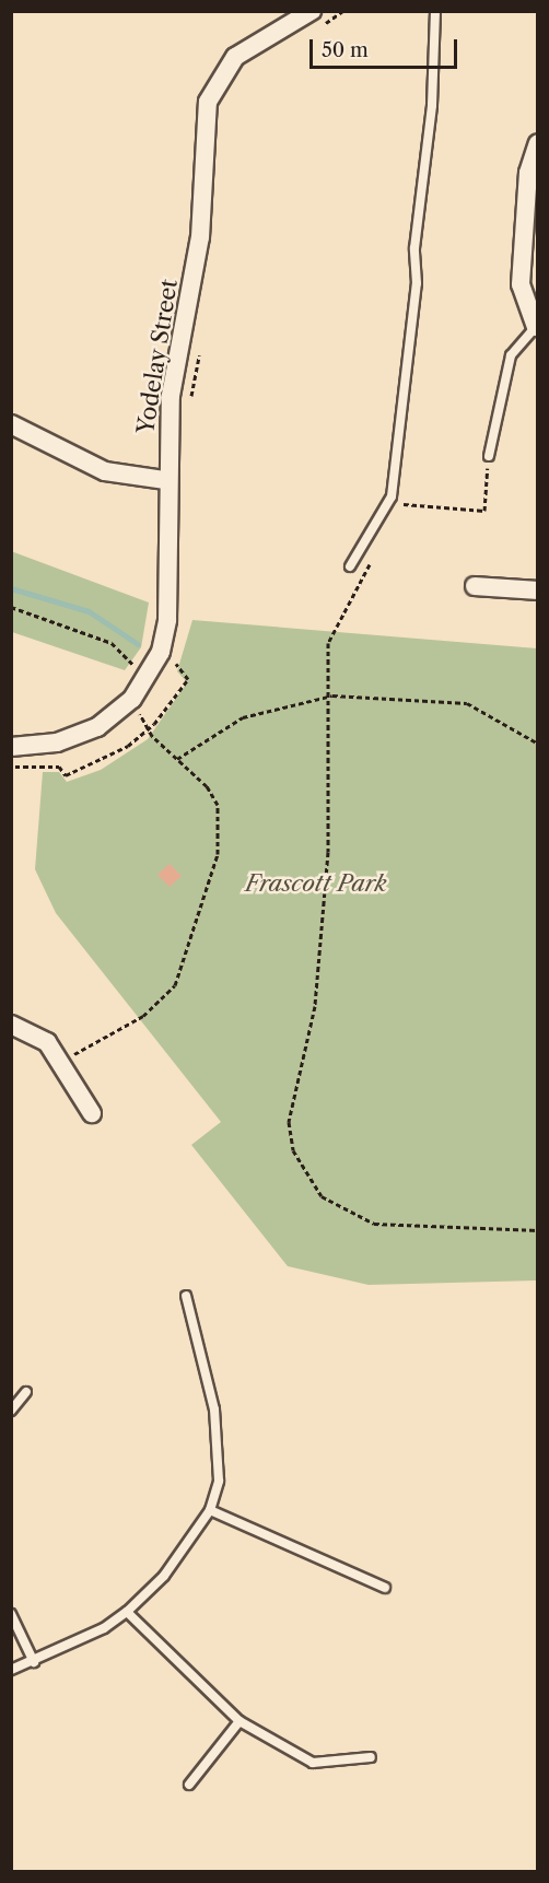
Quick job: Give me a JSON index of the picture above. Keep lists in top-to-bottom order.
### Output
{
  "streets": {
    "street": ["Yodelay Street"]
  },
  "parks": ["Frascott Park"],
  "scale_bar": "50 m"
}
